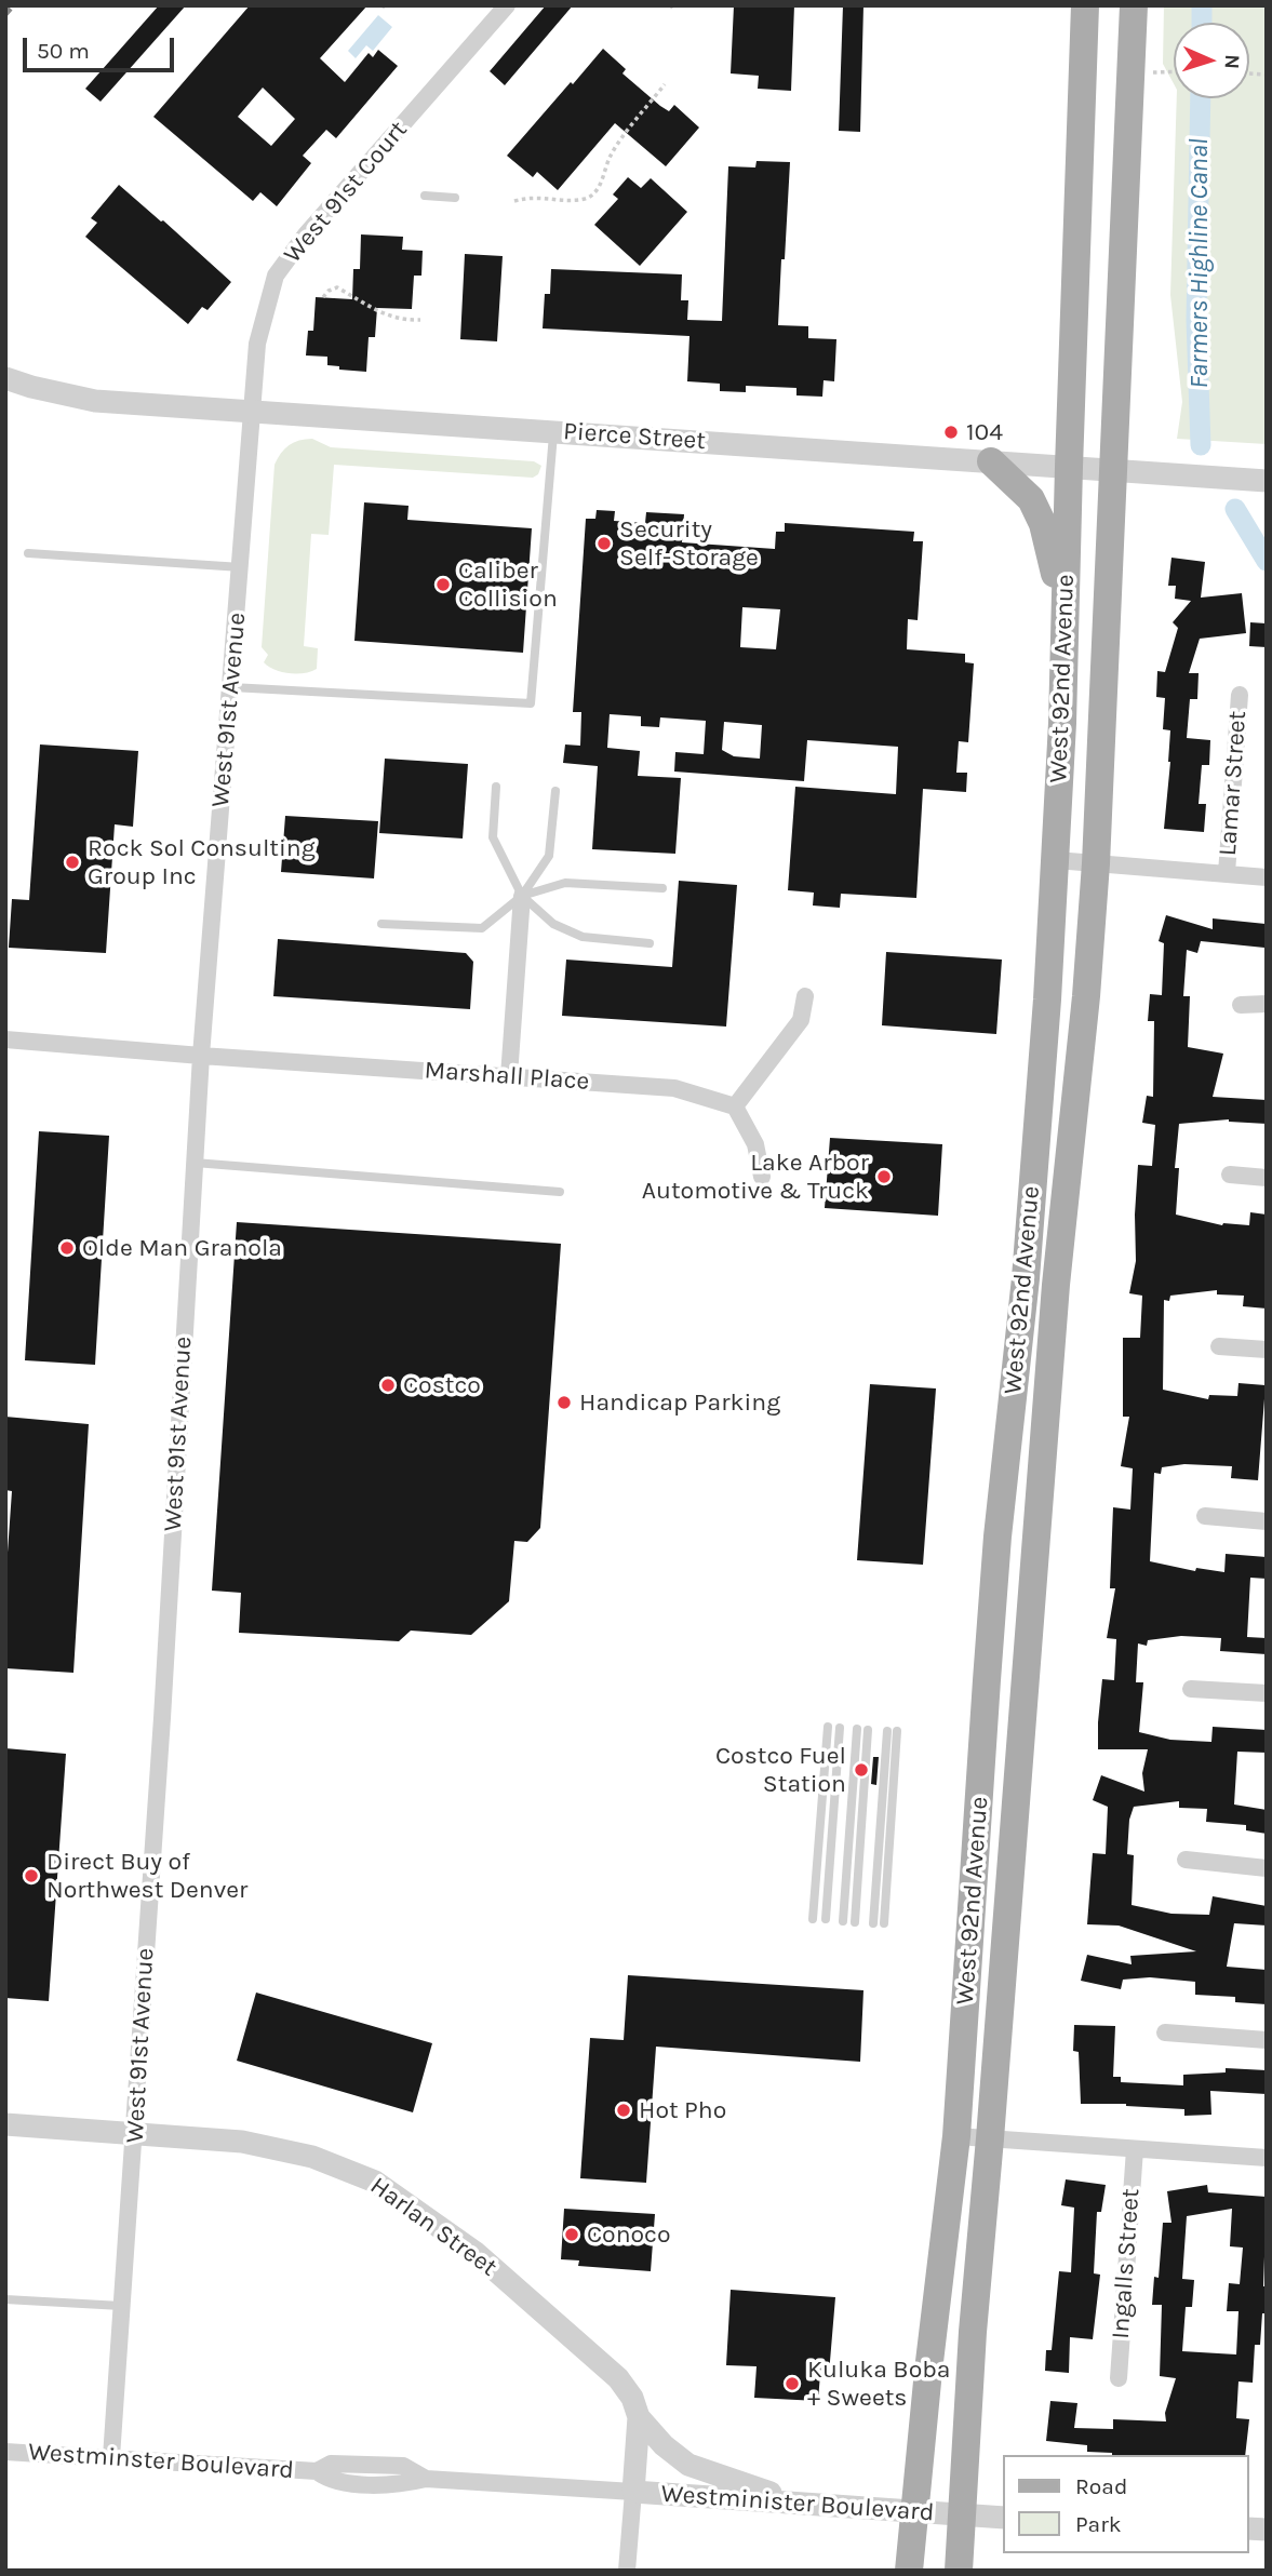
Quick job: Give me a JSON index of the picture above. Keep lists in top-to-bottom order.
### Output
{
  "streets": {
    "main road": ["West 92nd Avenue"],
    "street": [
      "West 91st Court",
      "Pierce Street",
      "West 91st Avenue",
      "Lamar Street",
      "Marshall Place",
      "Harlan Street",
      "Ingalls Street",
      "Westminster Boulevard",
      "Westminister Boulevard"
    ]
  },
  "crossings": [
    ["West 91st Court", "Pierce Street"],
    ["West 91st Court", "West 91st Avenue"],
    ["Pierce Street", "West 92nd Avenue"],
    ["Pierce Street", "West 91st Avenue"],
    ["West 92nd Avenue", "Lamar Street"],
    ["West 92nd Avenue", "Westminister Boulevard"],
    ["West 91st Avenue", "Marshall Place"],
    ["West 91st Avenue", "Harlan Street"],
    ["West 91st Avenue", "Westminster Boulevard"],
    ["Harlan Street", "Westminister Boulevard"],
    ["Westminster Boulevard", "Westminister Boulevard"]
  ],
  "water": ["Farmers Highline Canal"],
  "places": [
    "104",
    "Security Self-Storage",
    "Caliber Collision",
    "Rock Sol Consulting Group Inc",
    "Lake Arbor Automotive & Truck",
    "Olde Man Granola",
    "Costco",
    "Handicap Parking",
    "Costco Fuel Station",
    "Direct Buy of Northwest Denver",
    "Hot Pho",
    "Conoco",
    "Kuluka Boba + Sweets"
  ],
  "legend": ["Road", "Park"],
  "scale_bar": "50 m",
  "north": "right"
}
